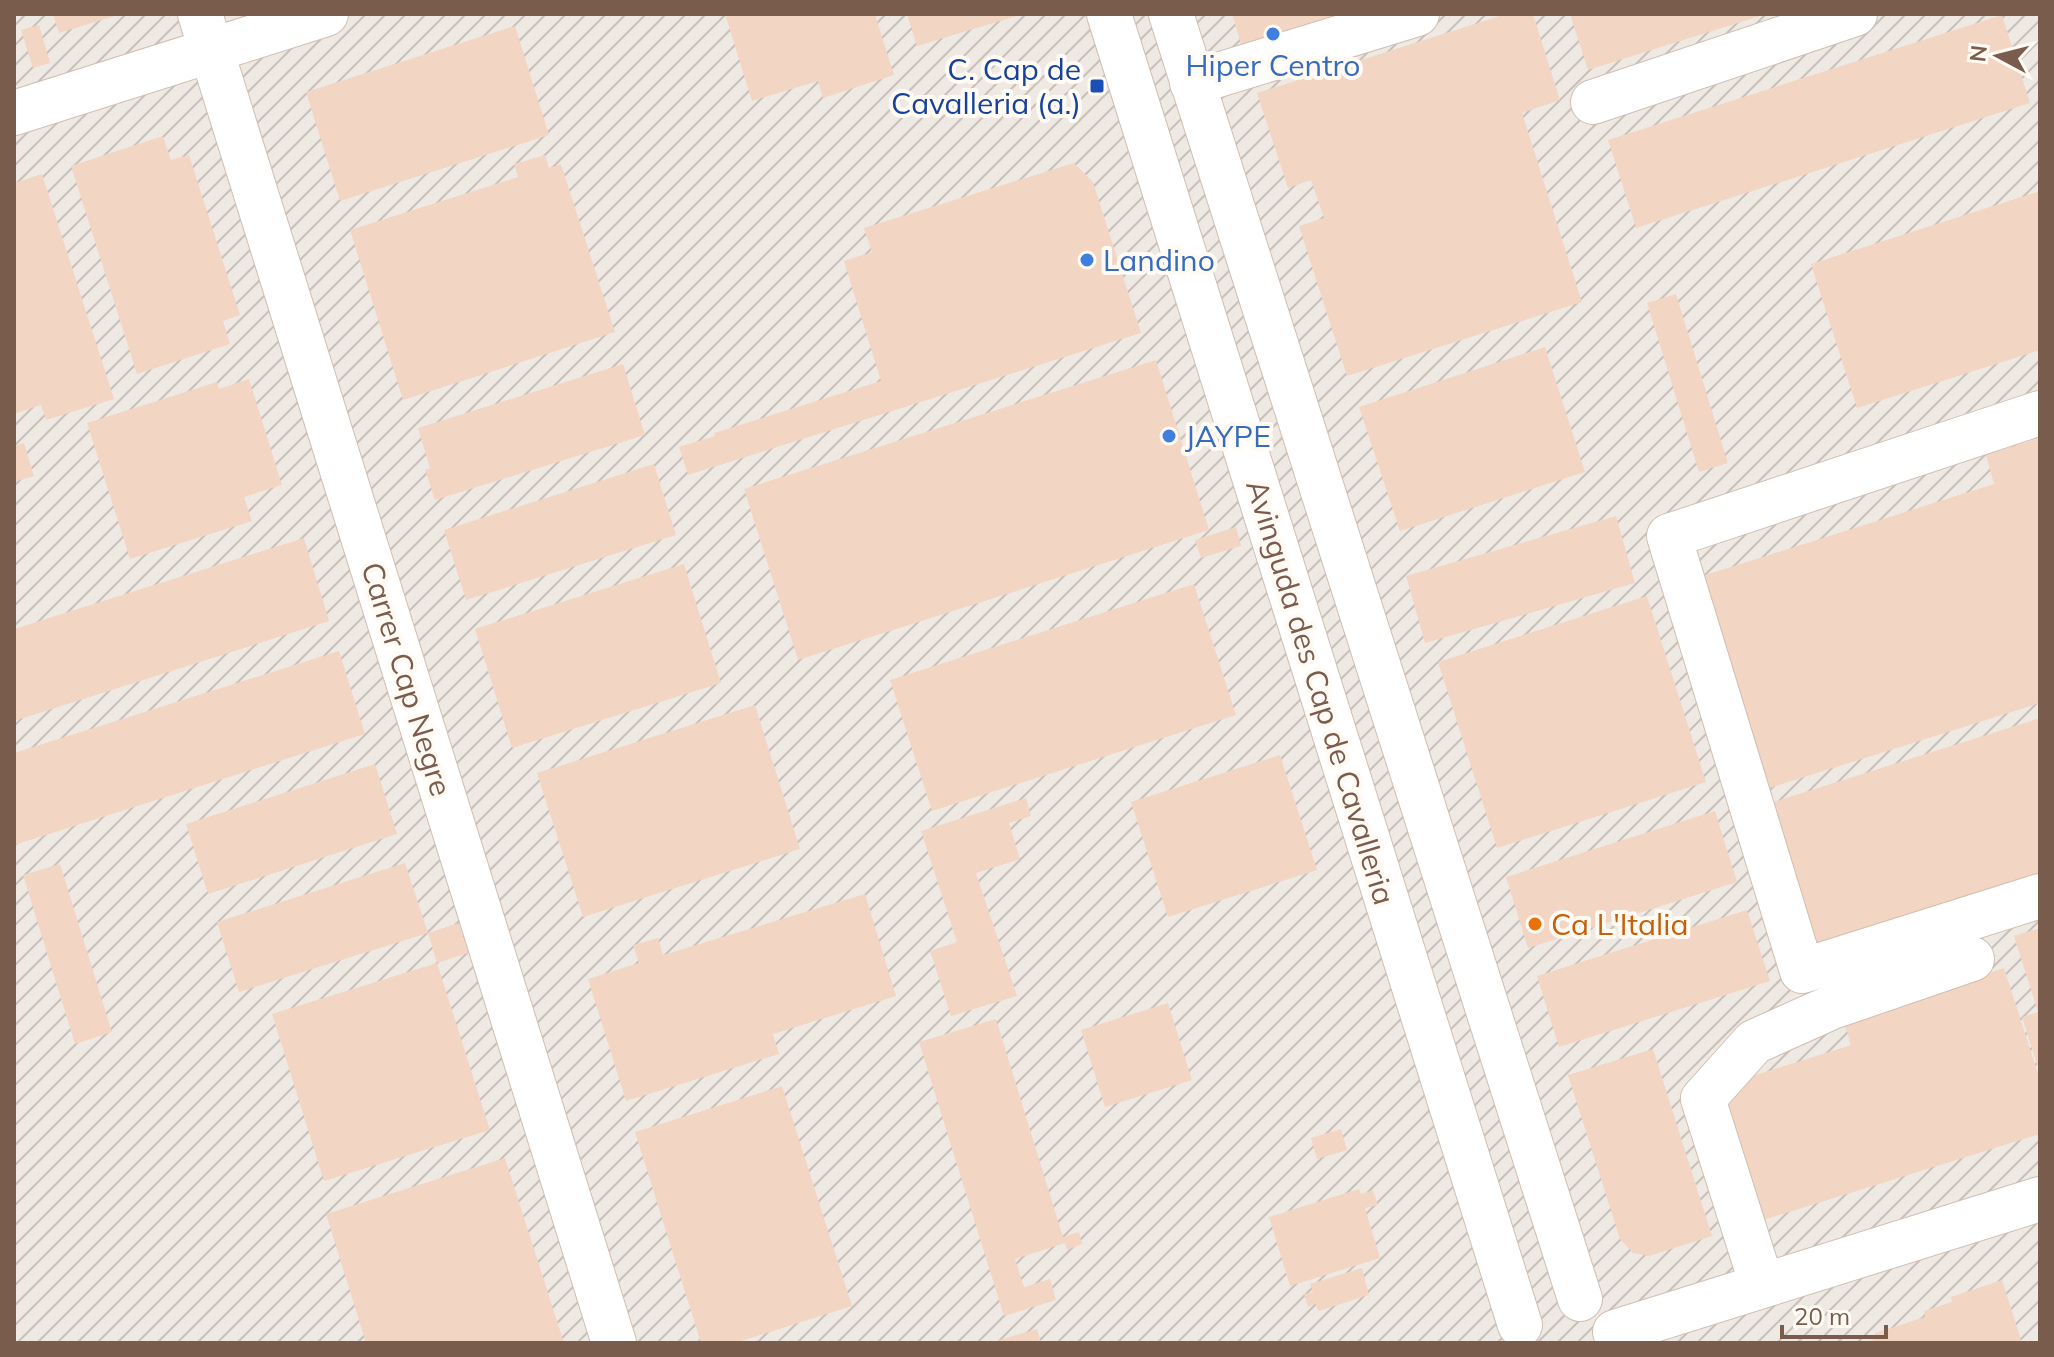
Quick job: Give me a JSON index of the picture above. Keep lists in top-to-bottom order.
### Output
{
  "streets": {
    "street": ["Carrer Cap Negre", "Avinguda des Cap de Cavalleria"]
  },
  "places": {
    "other": [
      "Hiper Centro",
      "Landino",
      "JAYPE",
      "Ca L'Italia"
    ],
    "transit": ["C. Cap de Cavalleria (a.)"]
  },
  "scale_bar": "20 m",
  "north": "left"
}
